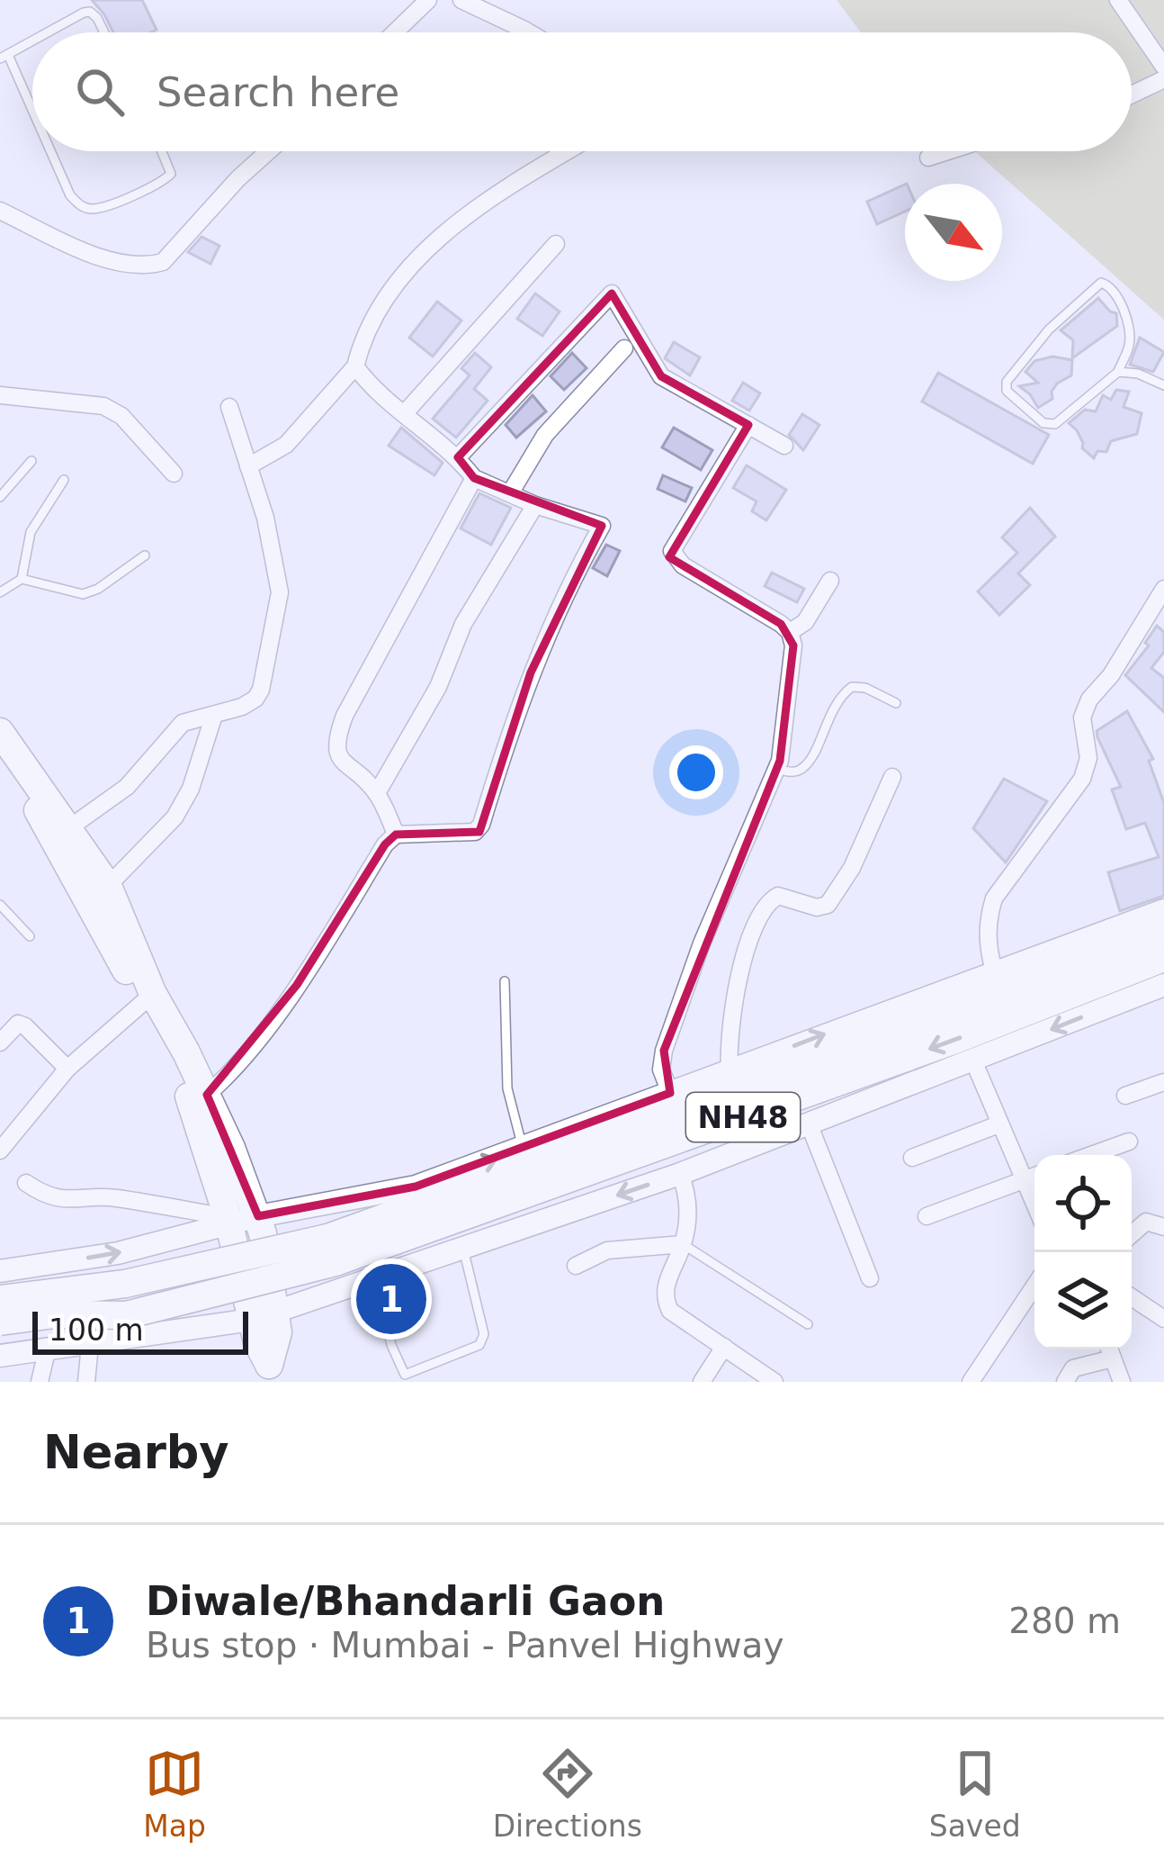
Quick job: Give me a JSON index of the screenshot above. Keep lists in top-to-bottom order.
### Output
{
  "streets": {
    "main road": ["NH48"]
  },
  "scale_bar": "100 m",
  "north": "bottom right",
  "page": {
    "search": "Search here",
    "pins": "1",
    "scale": "100 m",
    "heading": "Nearby",
    "list": [
      {
        "mark": "1",
        "name": "Diwale/Bhandarli Gaon",
        "note": "Bus stop · Mumbai - Panvel Highway",
        "value": "280 m"
      }
    ],
    "nav": ["Map", "Directions", "Saved"]
  }
}
